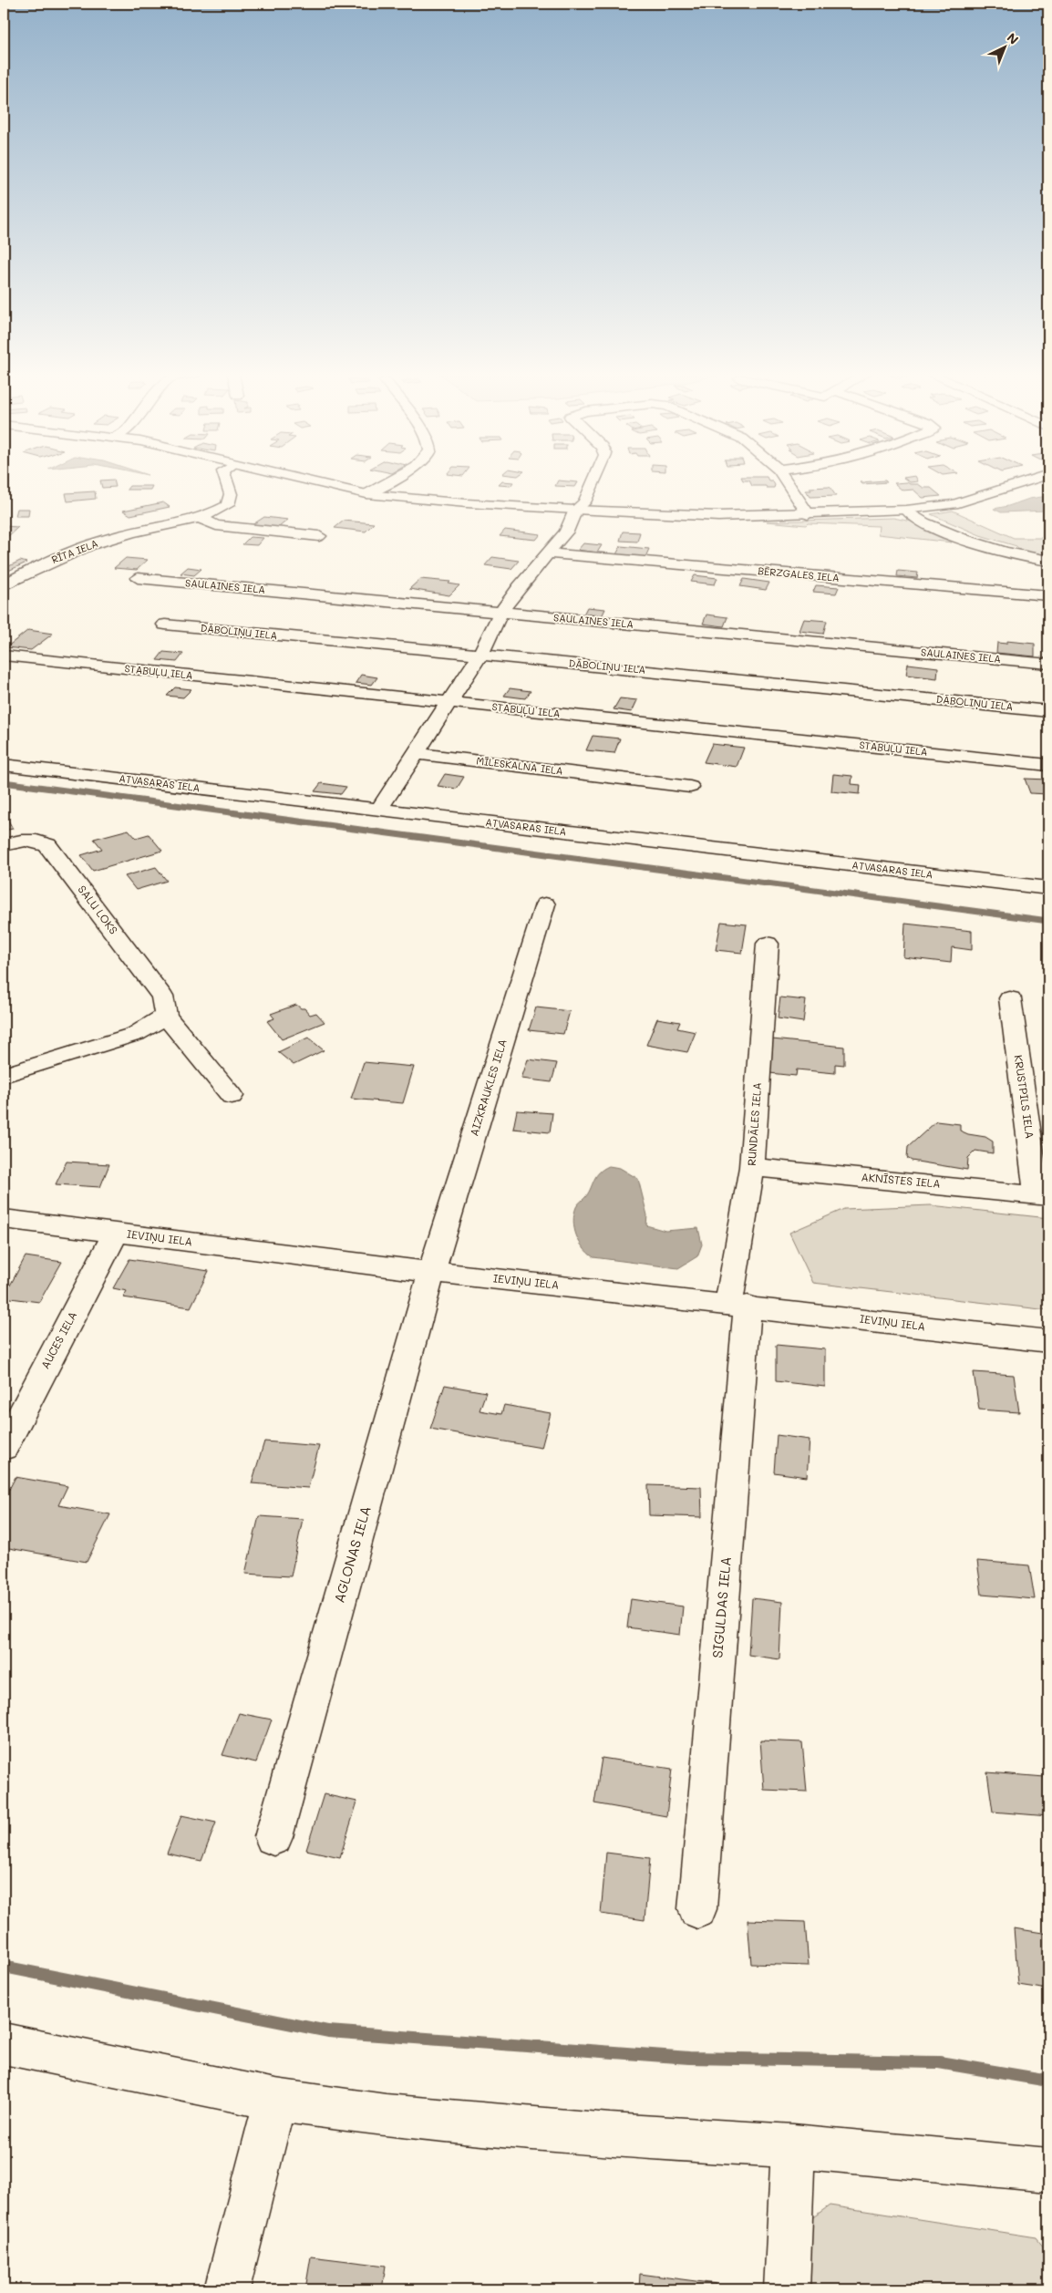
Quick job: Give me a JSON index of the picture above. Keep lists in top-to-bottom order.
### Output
{
  "streets": {
    "street": [
      "RĪTA IELA",
      "BĒRZGALES IELA",
      "SAULAINES IELA",
      "DĀBOLIŅU IELA",
      "STABUĻU IELA",
      "MĪLESKALNA IELA",
      "ATVASARAS IELA",
      "SALU LOKS",
      "AIZKRAUKLES IELA",
      "KRUSTPILS IELA",
      "RUNDĀLES IELA",
      "AKNĪSTES IELA",
      "IEVIŅU IELA",
      "AUCES IELA",
      "AGLONAS IELA",
      "SIGULDAS IELA"
    ]
  },
  "crossings": [
    ["AIZKRAUKLES IELA", "IEVIŅU IELA"],
    ["AIZKRAUKLES IELA", "AGLONAS IELA"],
    ["KRUSTPILS IELA", "AKNĪSTES IELA"],
    ["RUNDĀLES IELA", "AKNĪSTES IELA"],
    ["RUNDĀLES IELA", "IEVIŅU IELA"],
    ["RUNDĀLES IELA", "SIGULDAS IELA"],
    ["IEVIŅU IELA", "AUCES IELA"],
    ["IEVIŅU IELA", "AGLONAS IELA"],
    ["IEVIŅU IELA", "SIGULDAS IELA"]
  ],
  "north": "top right"
}
